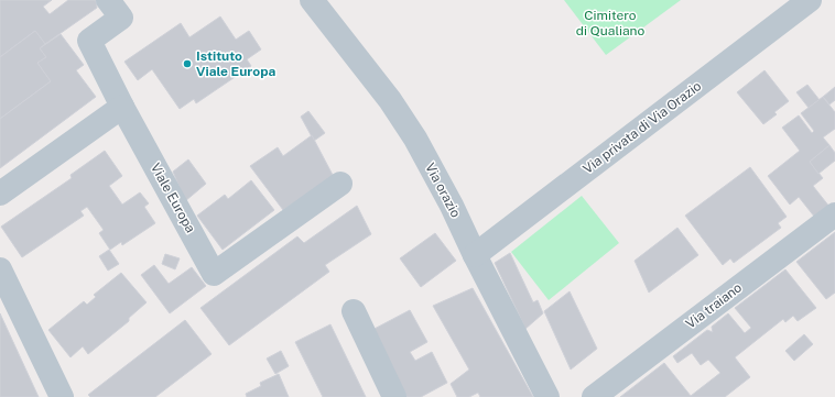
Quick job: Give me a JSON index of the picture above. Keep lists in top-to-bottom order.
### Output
{
  "streets": {
    "street": [
      "Via privata di Via Orazio",
      "Via orazio",
      "Viale Europa",
      "Via traiano"
    ]
  },
  "crossings": [
    ["Via privata di Via Orazio", "Via orazio"]
  ],
  "parks": ["Cimitero di Qualiano"],
  "places": ["Istituto Viale Europa"]
}
